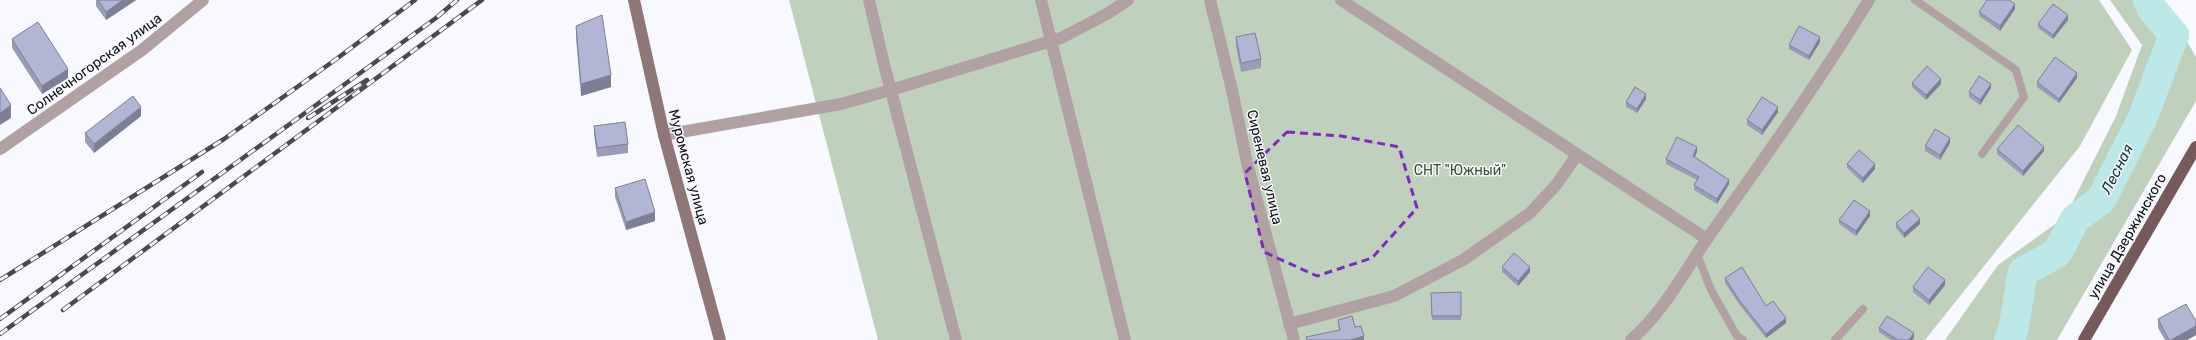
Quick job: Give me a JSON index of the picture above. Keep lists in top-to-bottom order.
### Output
{
  "streets": {
    "main road": ["Муромская улица", "улица Дзержинского"],
    "street": ["Солнечногорская улица", "Сиреневая улица"]
  },
  "water": ["Лесная"],
  "parks": ["СНТ \"Южный\""]
}
